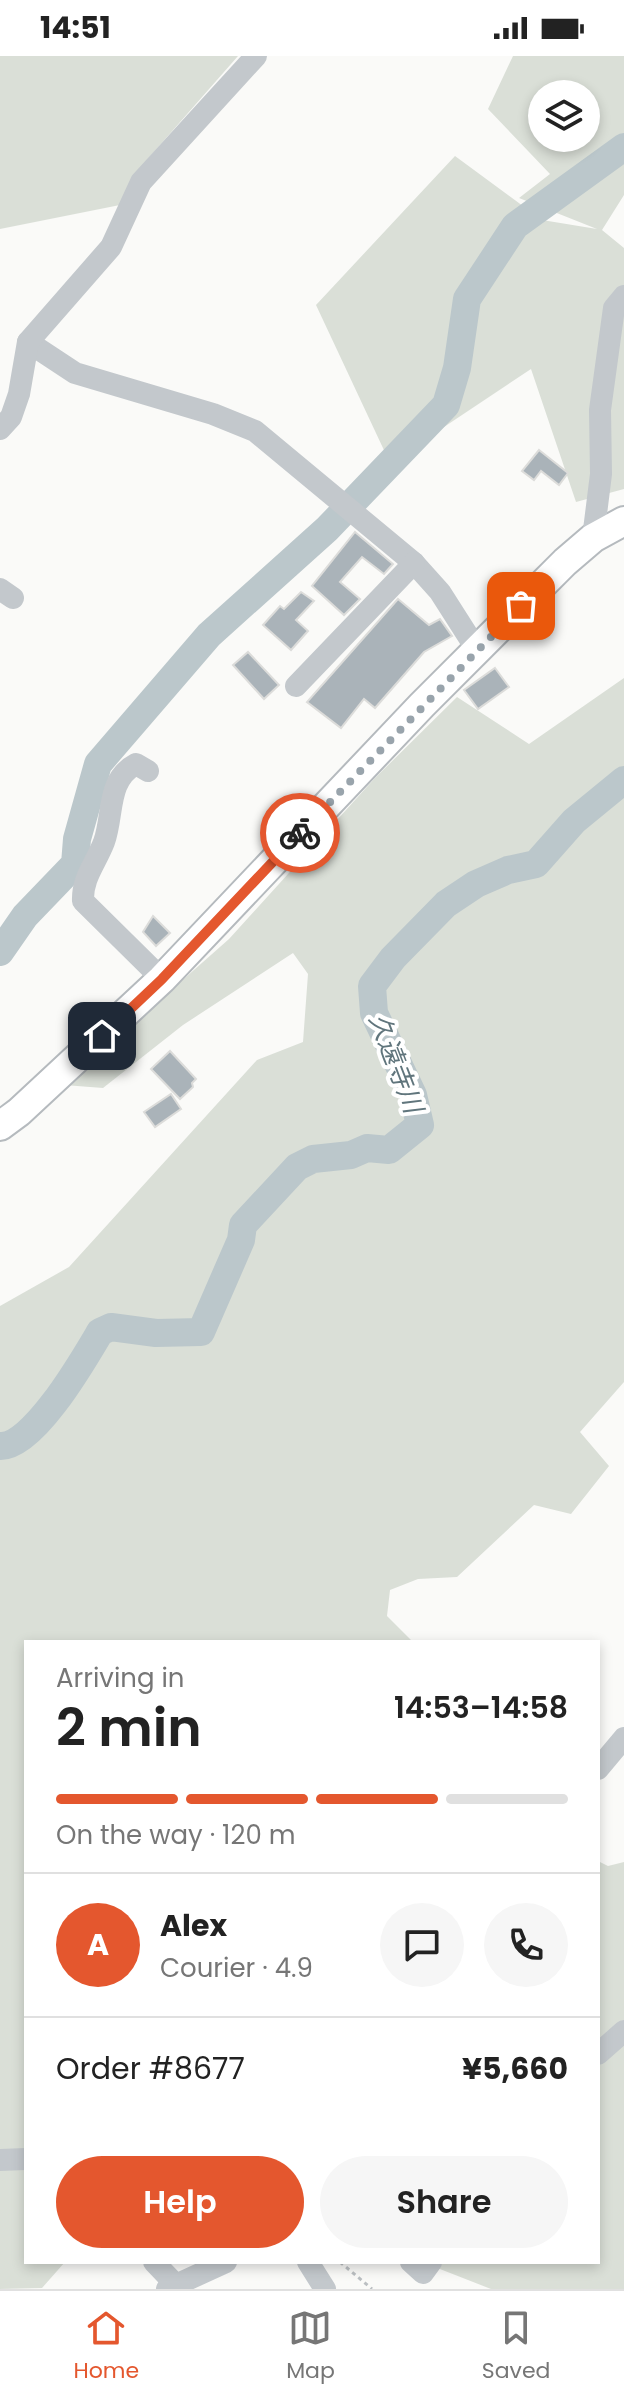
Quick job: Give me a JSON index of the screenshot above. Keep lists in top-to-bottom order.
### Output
{
  "water": ["久遠寺川"],
  "page": {
    "status": "14:51",
    "heading": ["2 min", "Arriving in", "14:53–14:58"],
    "panel": [
      "Alex",
      "Courier · 4.9",
      "Order #8677",
      "¥5,660"
    ],
    "bar": "On the way · 120 m",
    "round": "A",
    "buttons": ["Help", "Share"],
    "tabs": ["Home", "Map", "Saved"]
  }
}
